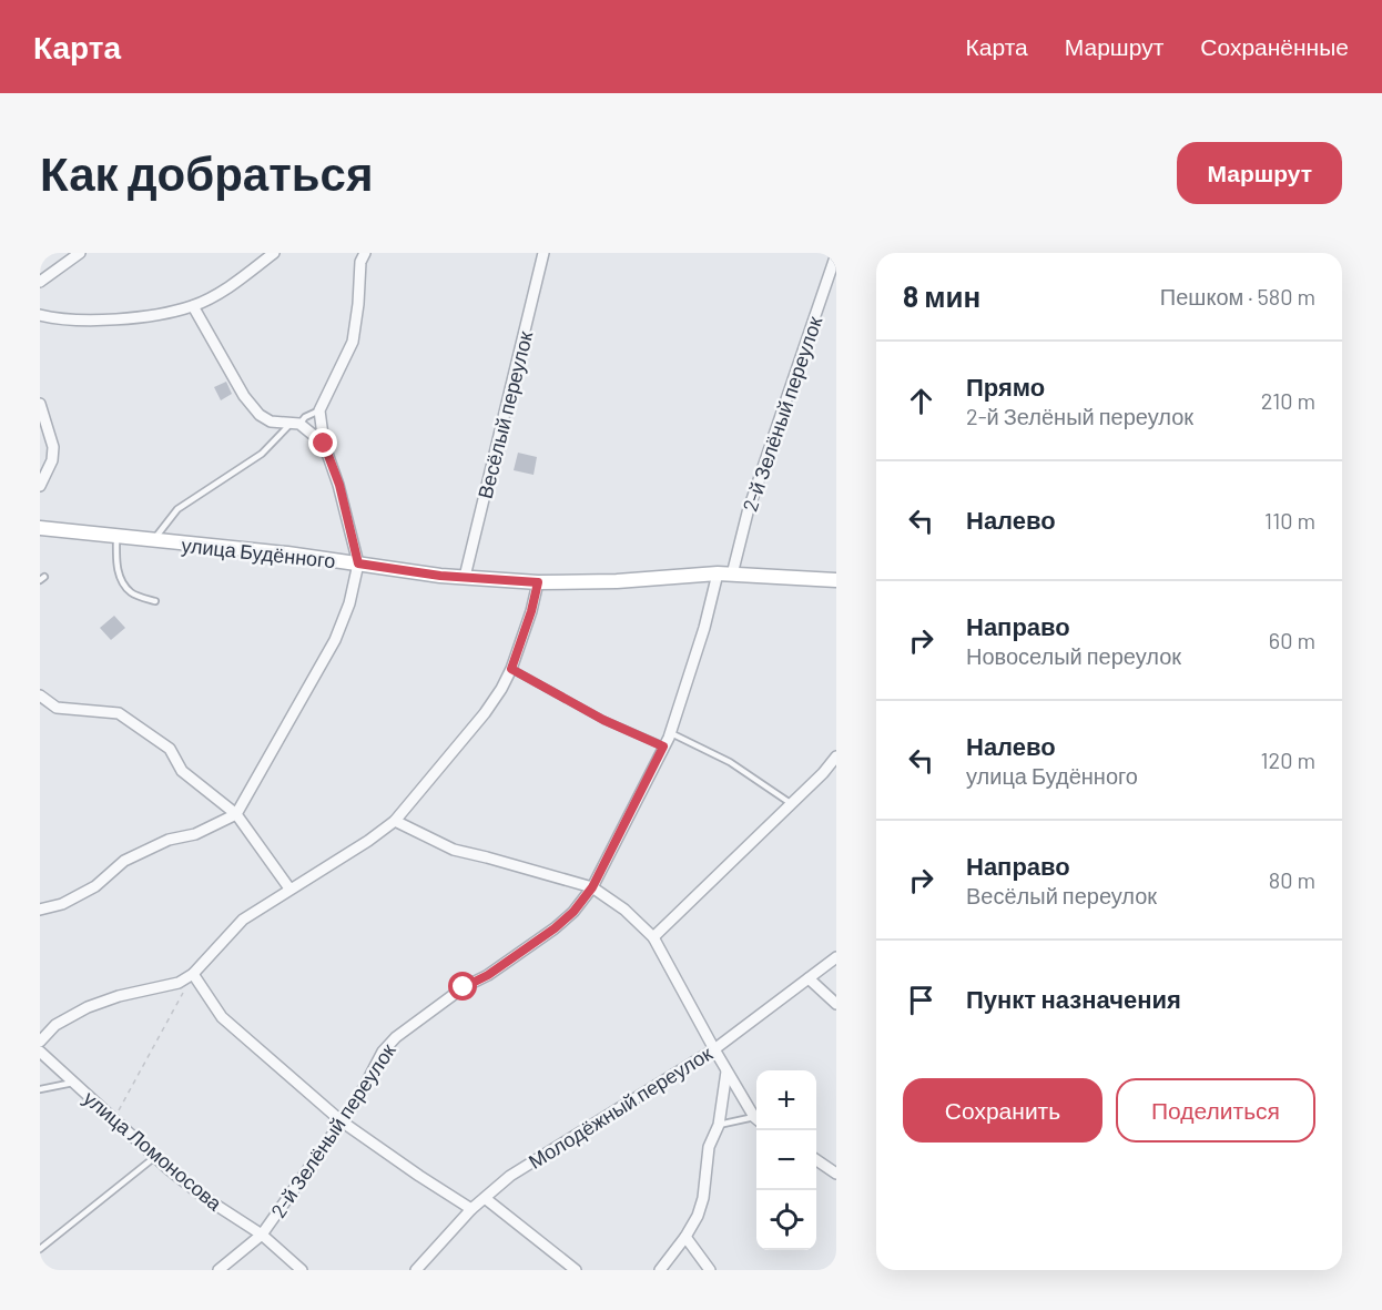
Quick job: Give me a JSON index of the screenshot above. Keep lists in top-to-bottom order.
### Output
{
  "streets": {
    "main road": ["улица Будённого"],
    "street": [
      "2-й Зелёный переулок",
      "Весёлый переулок",
      "Молодёжный переулок",
      "улица Ломоносова"
    ]
  },
  "crossings": [
    ["2-й Зелёный переулок", "улица Будённого"],
    ["2-й Зелёный переулок", "улица Ломоносова"],
    ["Весёлый переулок", "улица Будённого"]
  ],
  "page": {
    "header": "Карта",
    "nav": ["Карта", "Маршрут", "Сохранённые"],
    "buttons": [
      "Маршрут",
      ["Сохранить", "Поделиться"]
    ],
    "title": "Как добраться",
    "heading": ["8 мин", "Пешком · 580 m"],
    "list": [
      ["Прямо", "2-й Зелёный переулок", "210 m"],
      ["Налево", "110 m"],
      ["Направо", "Новоселый переулок", "60 m"],
      ["Налево", "улица Будённого", "120 m"],
      ["Направо", "Весёлый переулок", "80 m"],
      "Пункт назначения"
    ],
    "map_buttons": ["+", "−"]
  }
}
